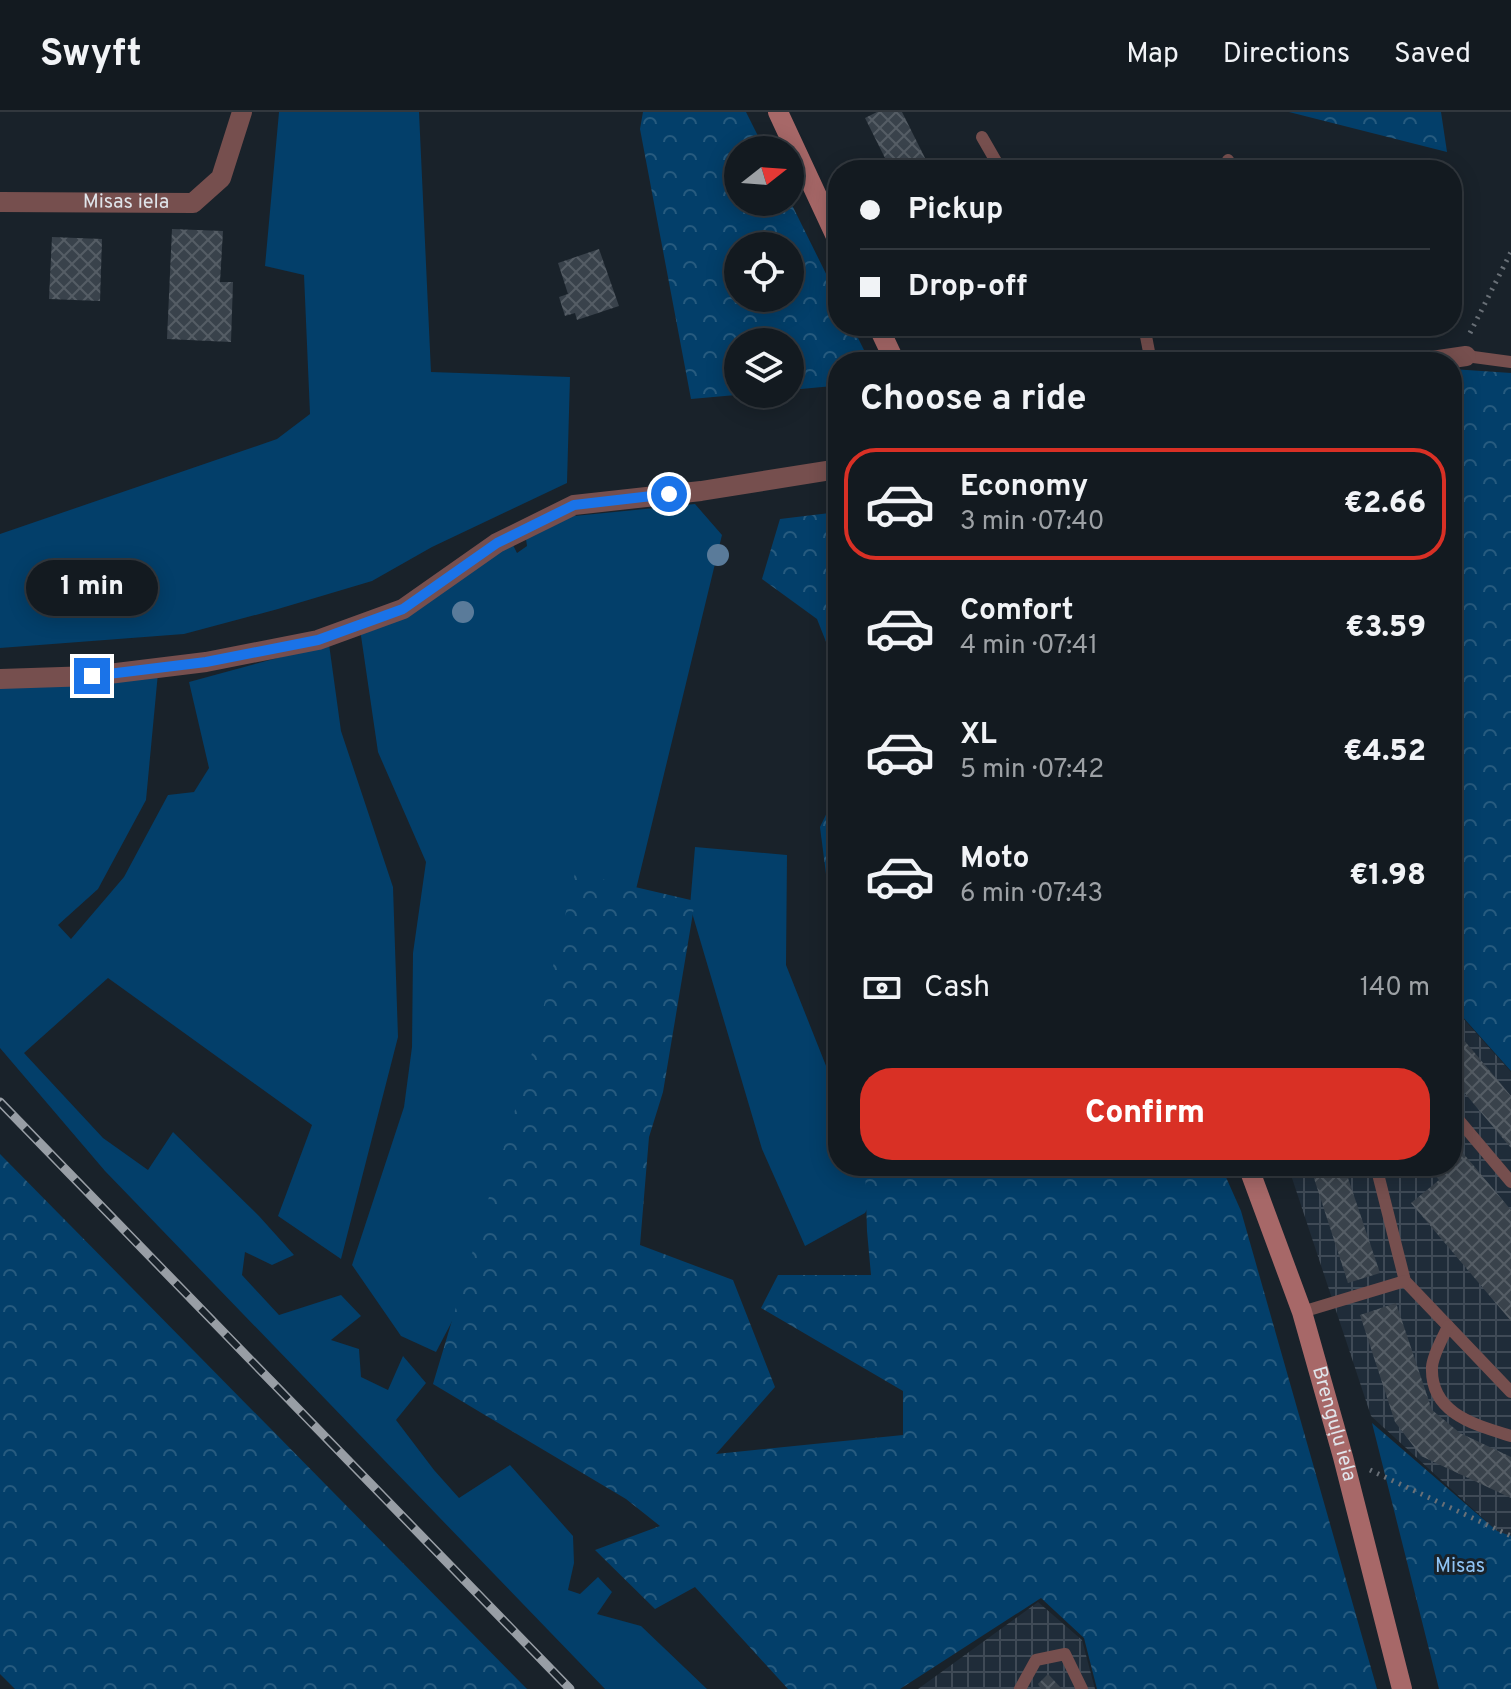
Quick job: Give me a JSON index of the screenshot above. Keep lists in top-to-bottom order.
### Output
{
  "streets": {
    "street": ["Misas iela", "Brenguļu iela"]
  },
  "parks": ["Misas"],
  "north": "right",
  "page": {
    "header": "Swyft",
    "nav": ["Map", "Directions", "Saved"],
    "banner": ["Pickup", "Drop-off"],
    "heading": "Choose a ride",
    "list": [
      {
        "name": "Economy",
        "note": "3 min · 07:40",
        "value": "€2.66"
      },
      {
        "name": "Comfort",
        "note": "4 min · 07:41",
        "value": "€3.59"
      },
      {
        "name": "XL",
        "note": "5 min · 07:42",
        "value": "€4.52"
      },
      {
        "name": "Moto",
        "note": "6 min · 07:43",
        "value": "€1.98"
      }
    ],
    "bubble": "1 min",
    "pay": ["Cash", "140 m"],
    "buttons": "Confirm"
  }
}
